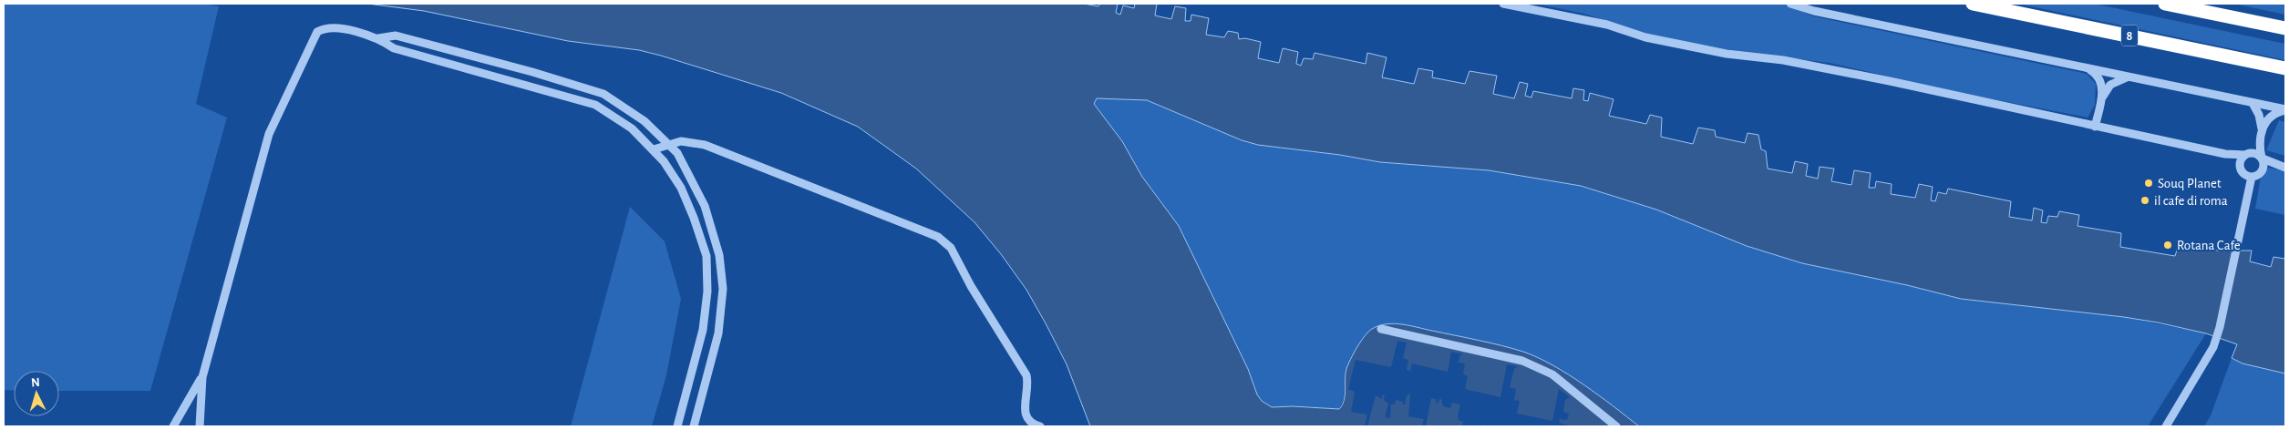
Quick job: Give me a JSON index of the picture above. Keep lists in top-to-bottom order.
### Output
{
  "streets": {
    "highway": ["8"]
  },
  "places": ["Souq Planet", "il cafe di roma", "Rotana Cafe"],
  "north": "top"
}
